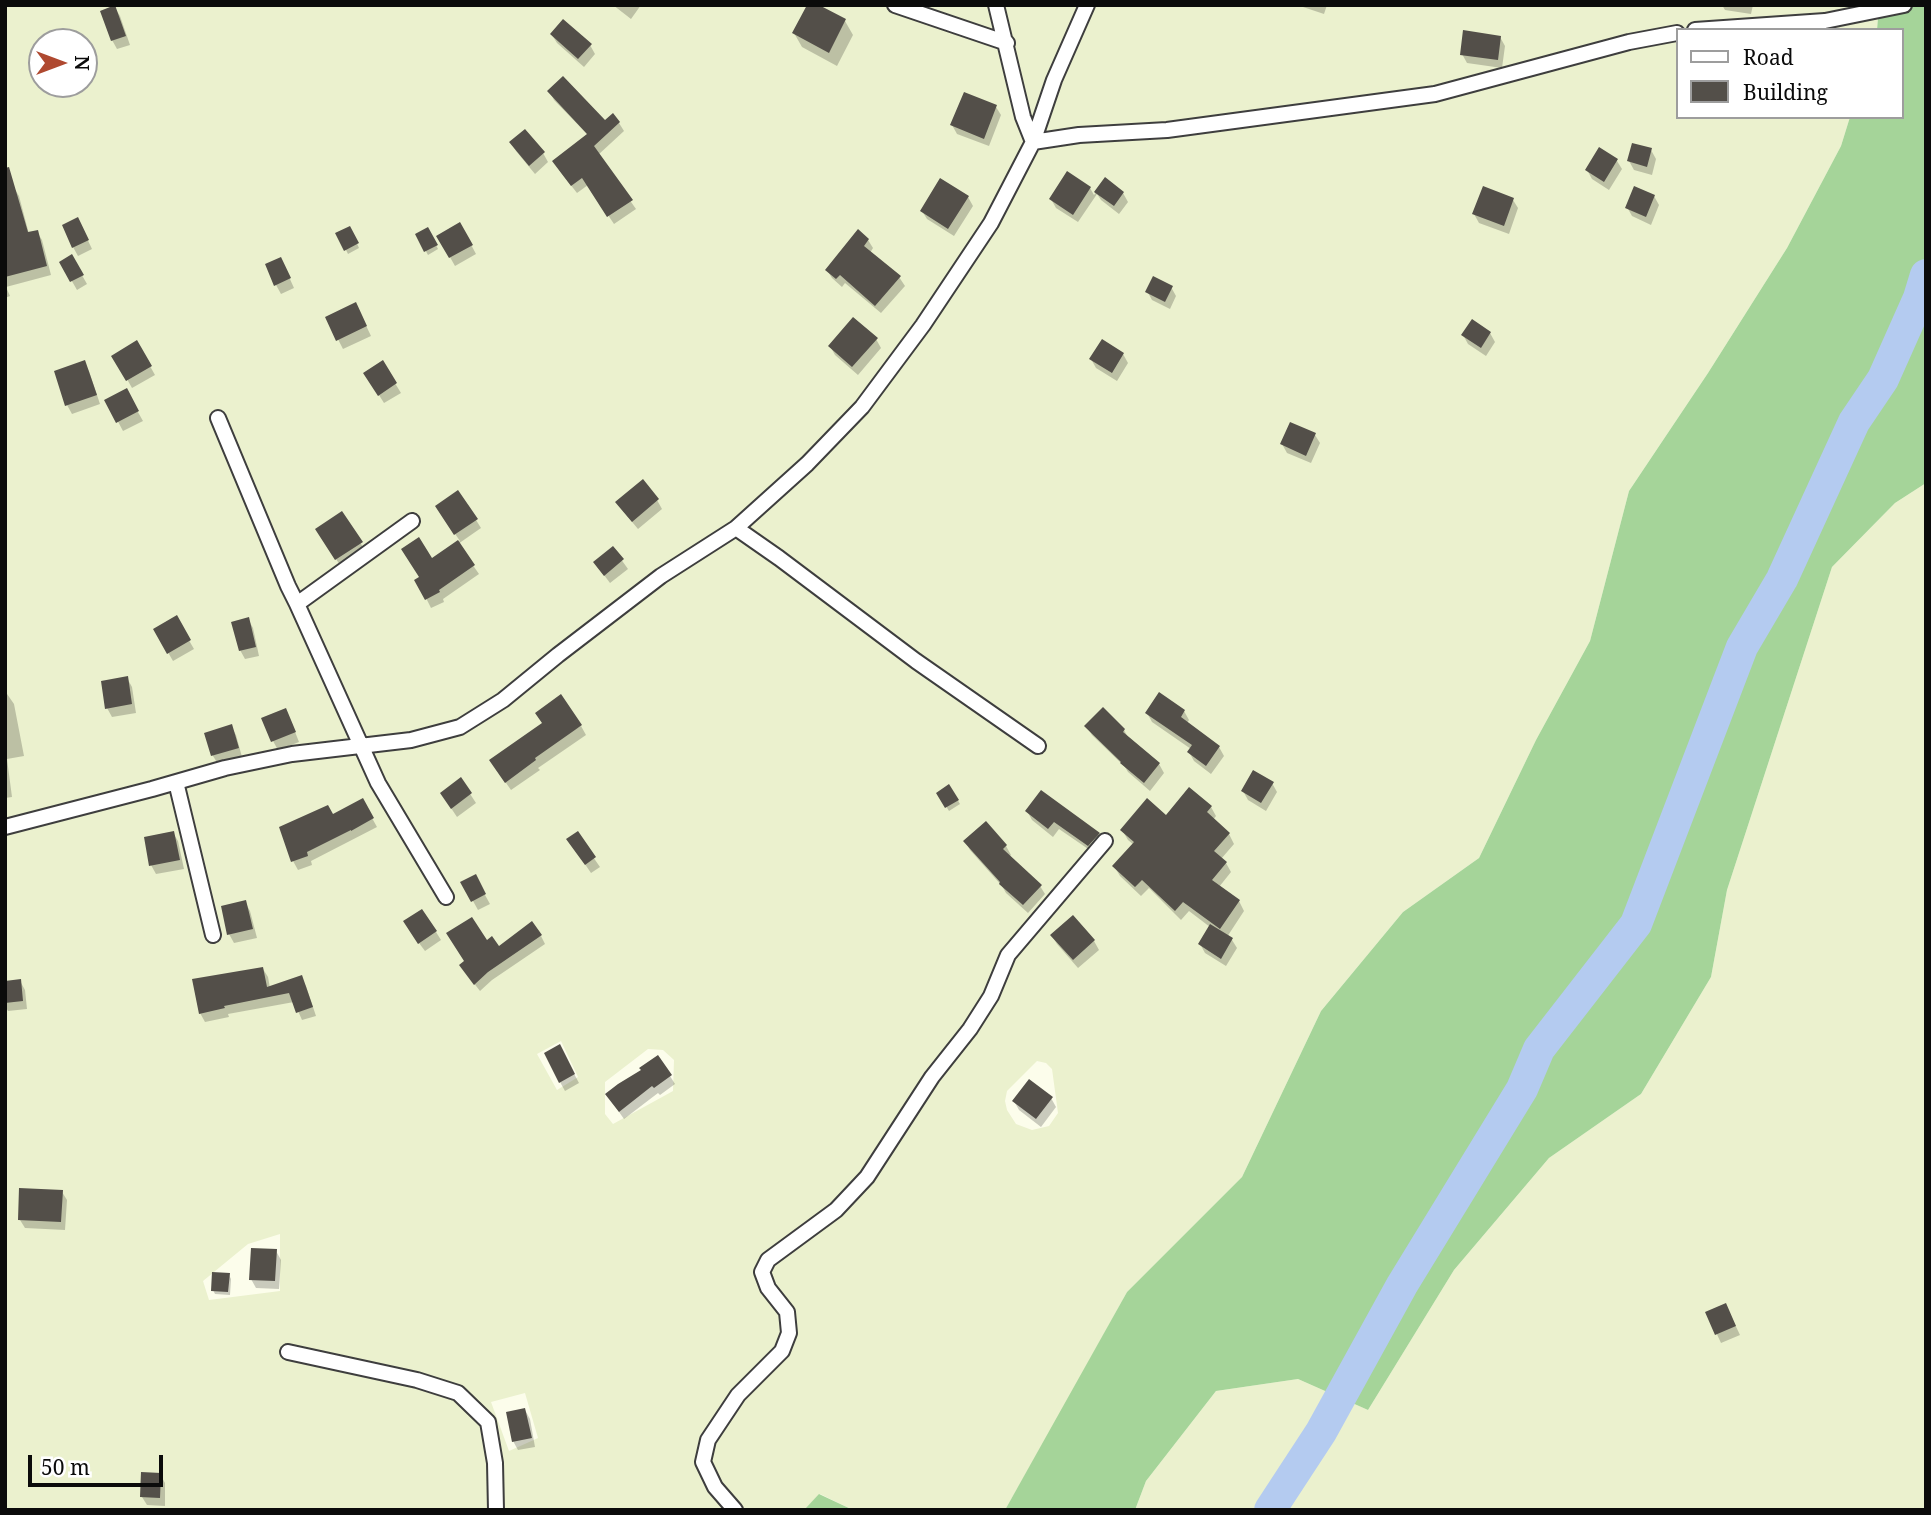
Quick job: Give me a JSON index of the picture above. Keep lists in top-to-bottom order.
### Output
{
  "legend": ["Road", "Building"],
  "scale_bar": "50 m",
  "north": "right"
}
